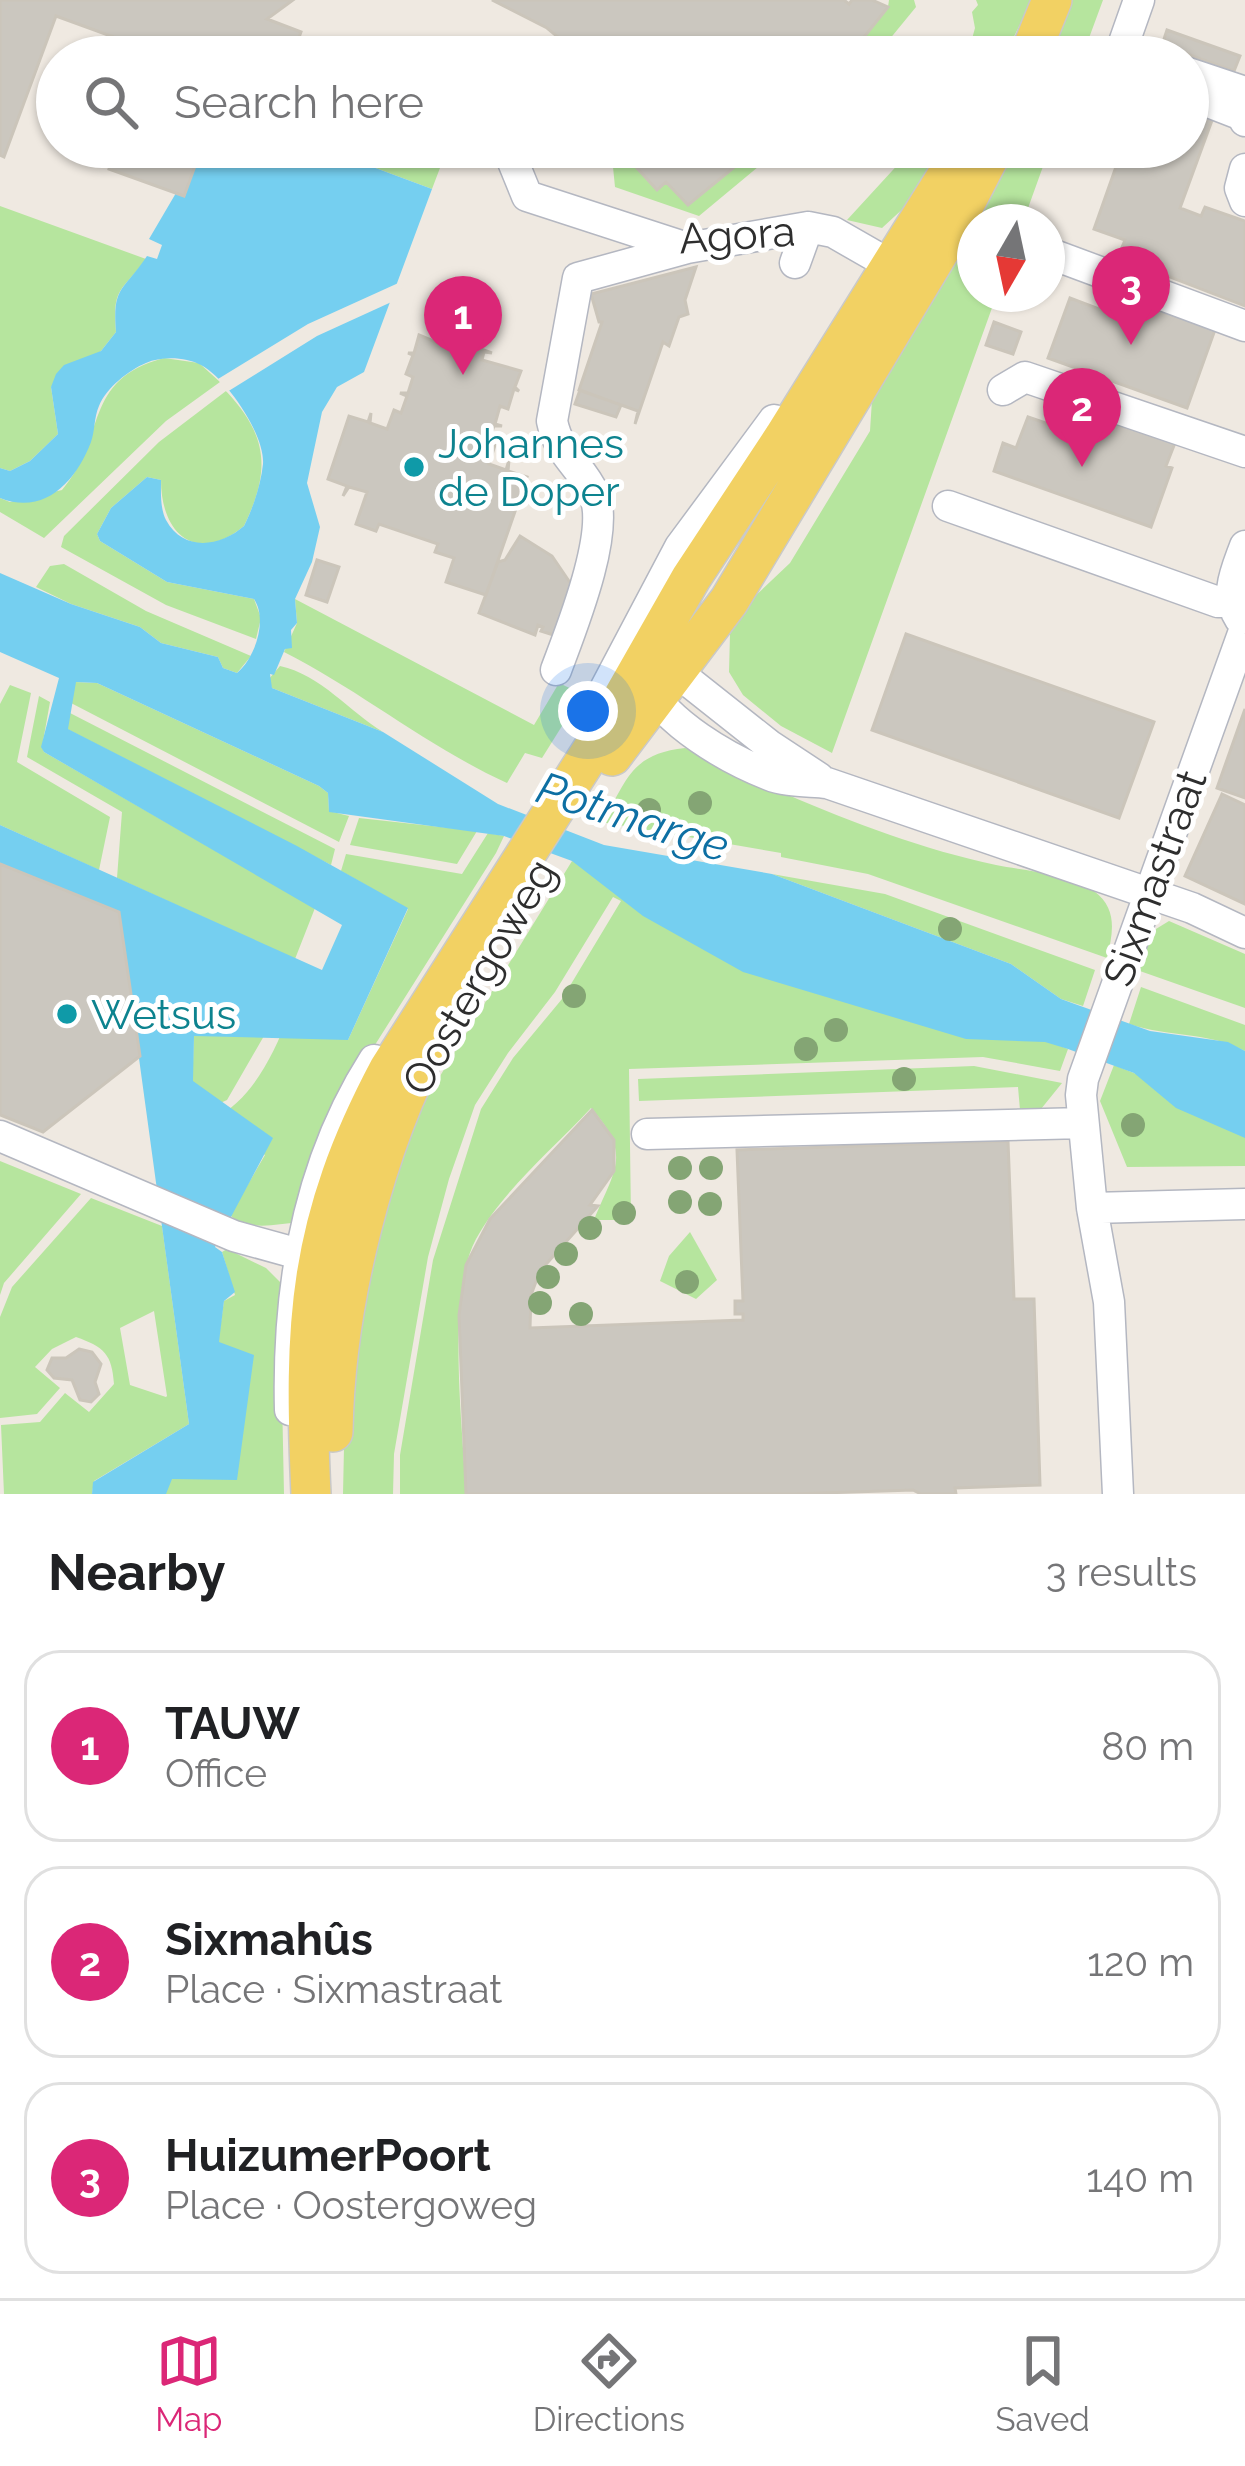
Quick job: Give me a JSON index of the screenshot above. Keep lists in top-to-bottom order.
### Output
{
  "streets": {
    "main road": ["Oostergoweg"],
    "street": ["Agora", "Sixmastraat"]
  },
  "crossings": [
    ["Agora", "Oostergoweg"]
  ],
  "water": ["Potmarge"],
  "places": ["Johannes de Doper", "Wetsus"],
  "north": "bottom",
  "page": {
    "search": "Search here",
    "pins": ["3", "1", "2"],
    "heading": ["Nearby", "3 results"],
    "list": [
      {
        "mark": "1",
        "name": "TAUW",
        "note": "Office",
        "value": "80 m"
      },
      {
        "mark": "2",
        "name": "Sixmahûs",
        "note": "Place · Sixmastraat",
        "value": "120 m"
      },
      {
        "mark": "3",
        "name": "HuizumerPoort",
        "note": "Place · Oostergoweg",
        "value": "140 m"
      }
    ],
    "nav": ["Map", "Directions", "Saved"]
  }
}
